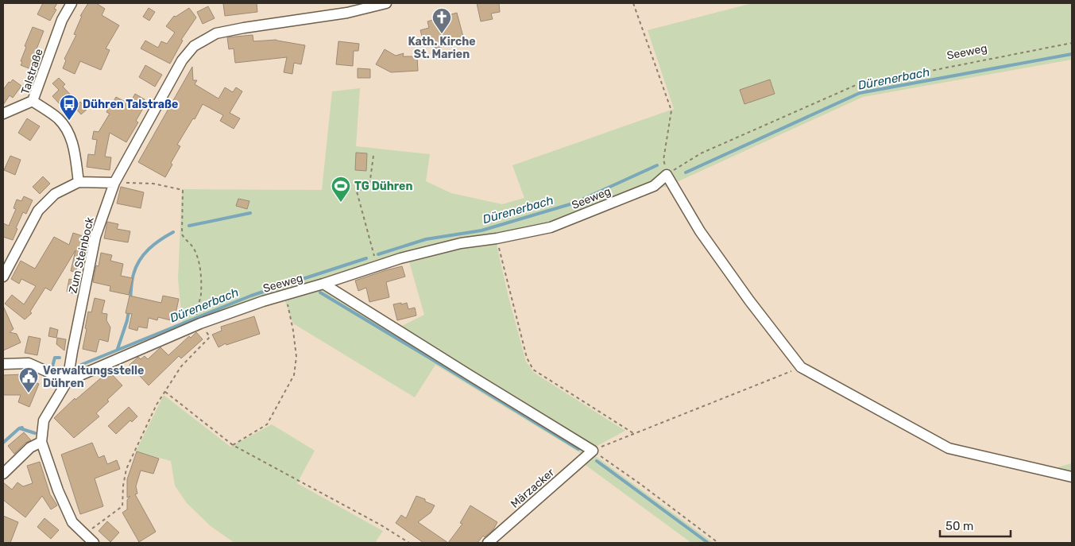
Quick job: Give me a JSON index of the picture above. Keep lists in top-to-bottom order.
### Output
{
  "streets": {
    "street": [
      "Seeweg",
      "Talstraße",
      "Zum Steinbock",
      "Märzacker"
    ]
  },
  "crossings": [
    ["Seeweg", "Zum Steinbock"]
  ],
  "water": ["Dürenerbach"],
  "places": {
    "church": ["Kath. Kirche St. Marien"],
    "bus stop": ["Dühren Talstraße"],
    "sports": ["TG Dühren"],
    "public building": ["Verwaltungsstelle Dühren"]
  },
  "scale_bar": "50 m"
}
